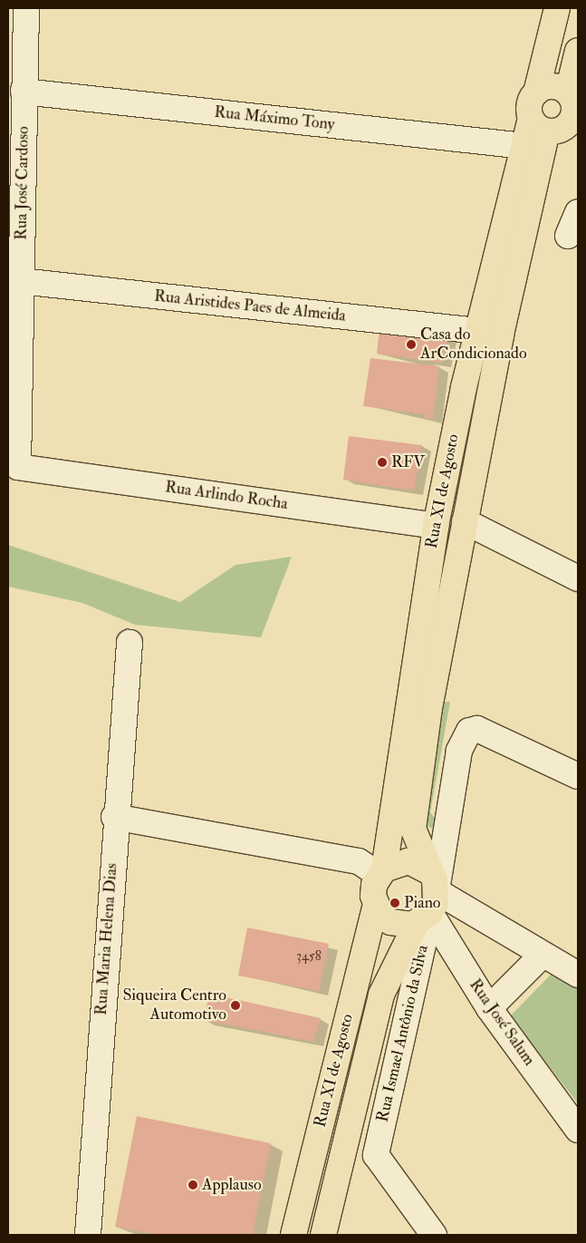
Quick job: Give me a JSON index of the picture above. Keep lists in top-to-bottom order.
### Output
{
  "streets": {
    "main road": ["Rua XI de Agosto"],
    "street": [
      "Rua Máximo Tony",
      "Rua José Cardoso",
      "Rua Aristides Paes de Almeida",
      "Rua Arlindo Rocha",
      "Rua Maria Helena Dias",
      "Rua José Salum",
      "Rua Ismael Antônio da Silva"
    ]
  },
  "crossings": [
    ["Rua Máximo Tony", "Rua José Cardoso"],
    ["Rua Máximo Tony", "Rua XI de Agosto"],
    ["Rua José Cardoso", "Rua Aristides Paes de Almeida"],
    ["Rua José Cardoso", "Rua Arlindo Rocha"],
    ["Rua Aristides Paes de Almeida", "Rua XI de Agosto"],
    ["Rua XI de Agosto", "Rua Arlindo Rocha"],
    ["Rua XI de Agosto", "Rua José Salum"],
    ["Rua XI de Agosto", "Rua Ismael Antônio da Silva"],
    ["Rua José Salum", "Rua Ismael Antônio da Silva"]
  ],
  "places": [
    "Casa do ArCondicionado",
    "RFV",
    "Piano",
    "Siqueira Centro Automotivo",
    "Applauso"
  ],
  "house_numbers": ["3458"]
}
